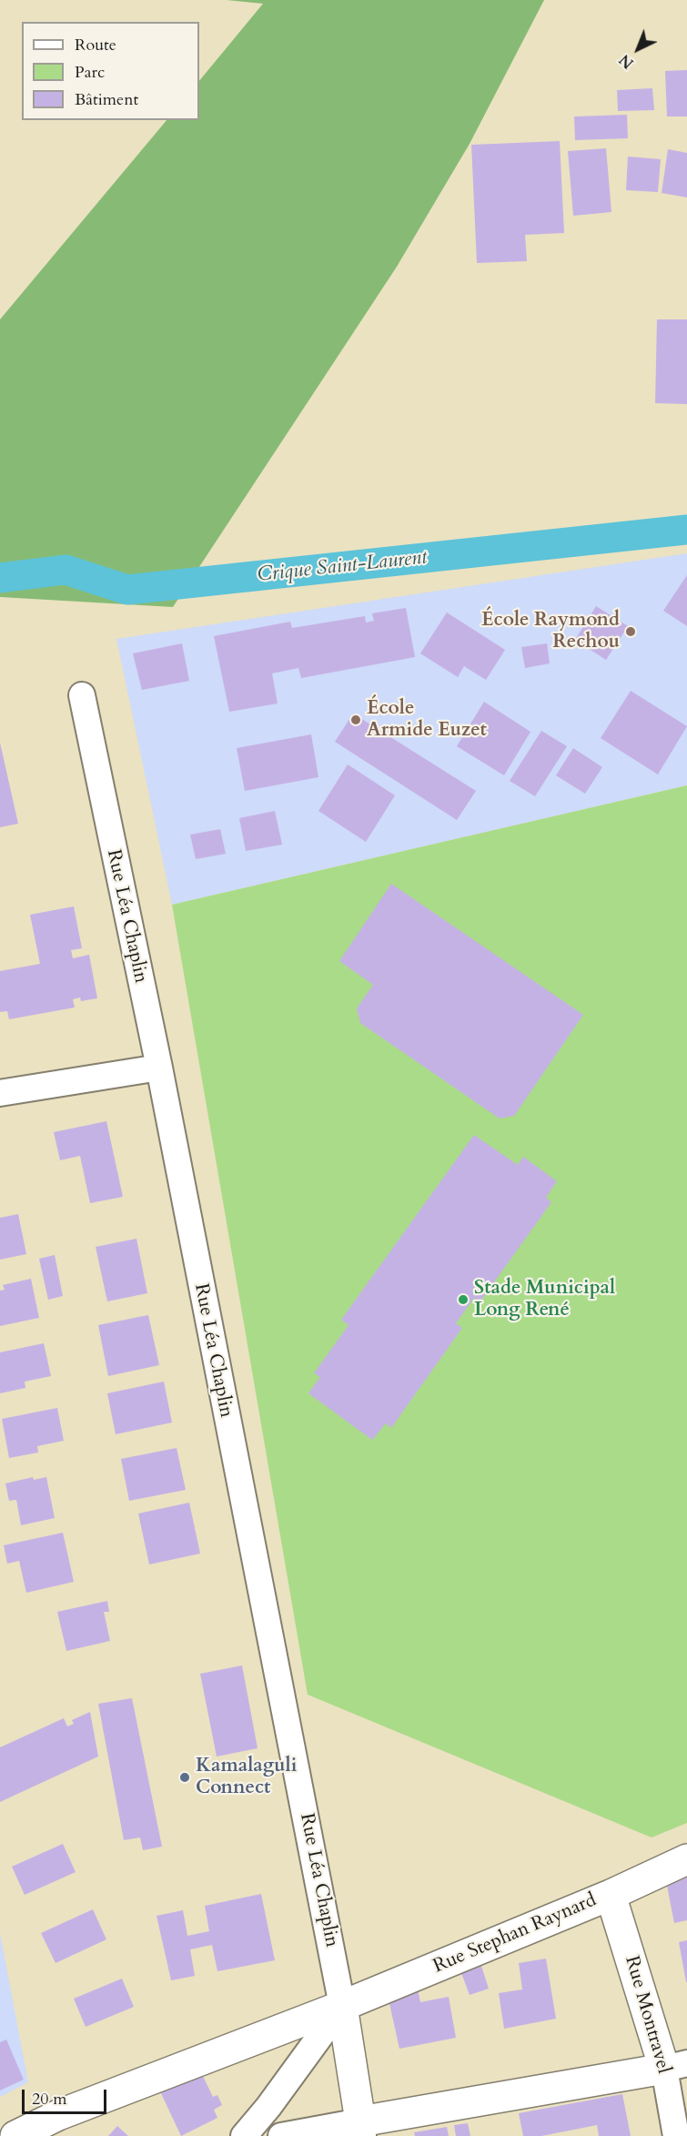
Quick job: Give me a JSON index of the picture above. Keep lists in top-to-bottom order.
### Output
{
  "streets": {
    "street": ["Rue Léa Chaplin", "Rue Stephan Raynard", "Rue Montravel"]
  },
  "crossings": [
    ["Rue Léa Chaplin", "Rue Stephan Raynard"],
    ["Rue Stephan Raynard", "Rue Montravel"]
  ],
  "water": ["Crique Saint-Laurent"],
  "places": [
    "École Raymond Rechou",
    "École Armide Euzet",
    "Stade Municipal Long René",
    "Kamalaguli Connect"
  ],
  "legend": ["Route", "Parc", "Bâtiment"],
  "scale_bar": "20 m",
  "north": "bottom left"
}
